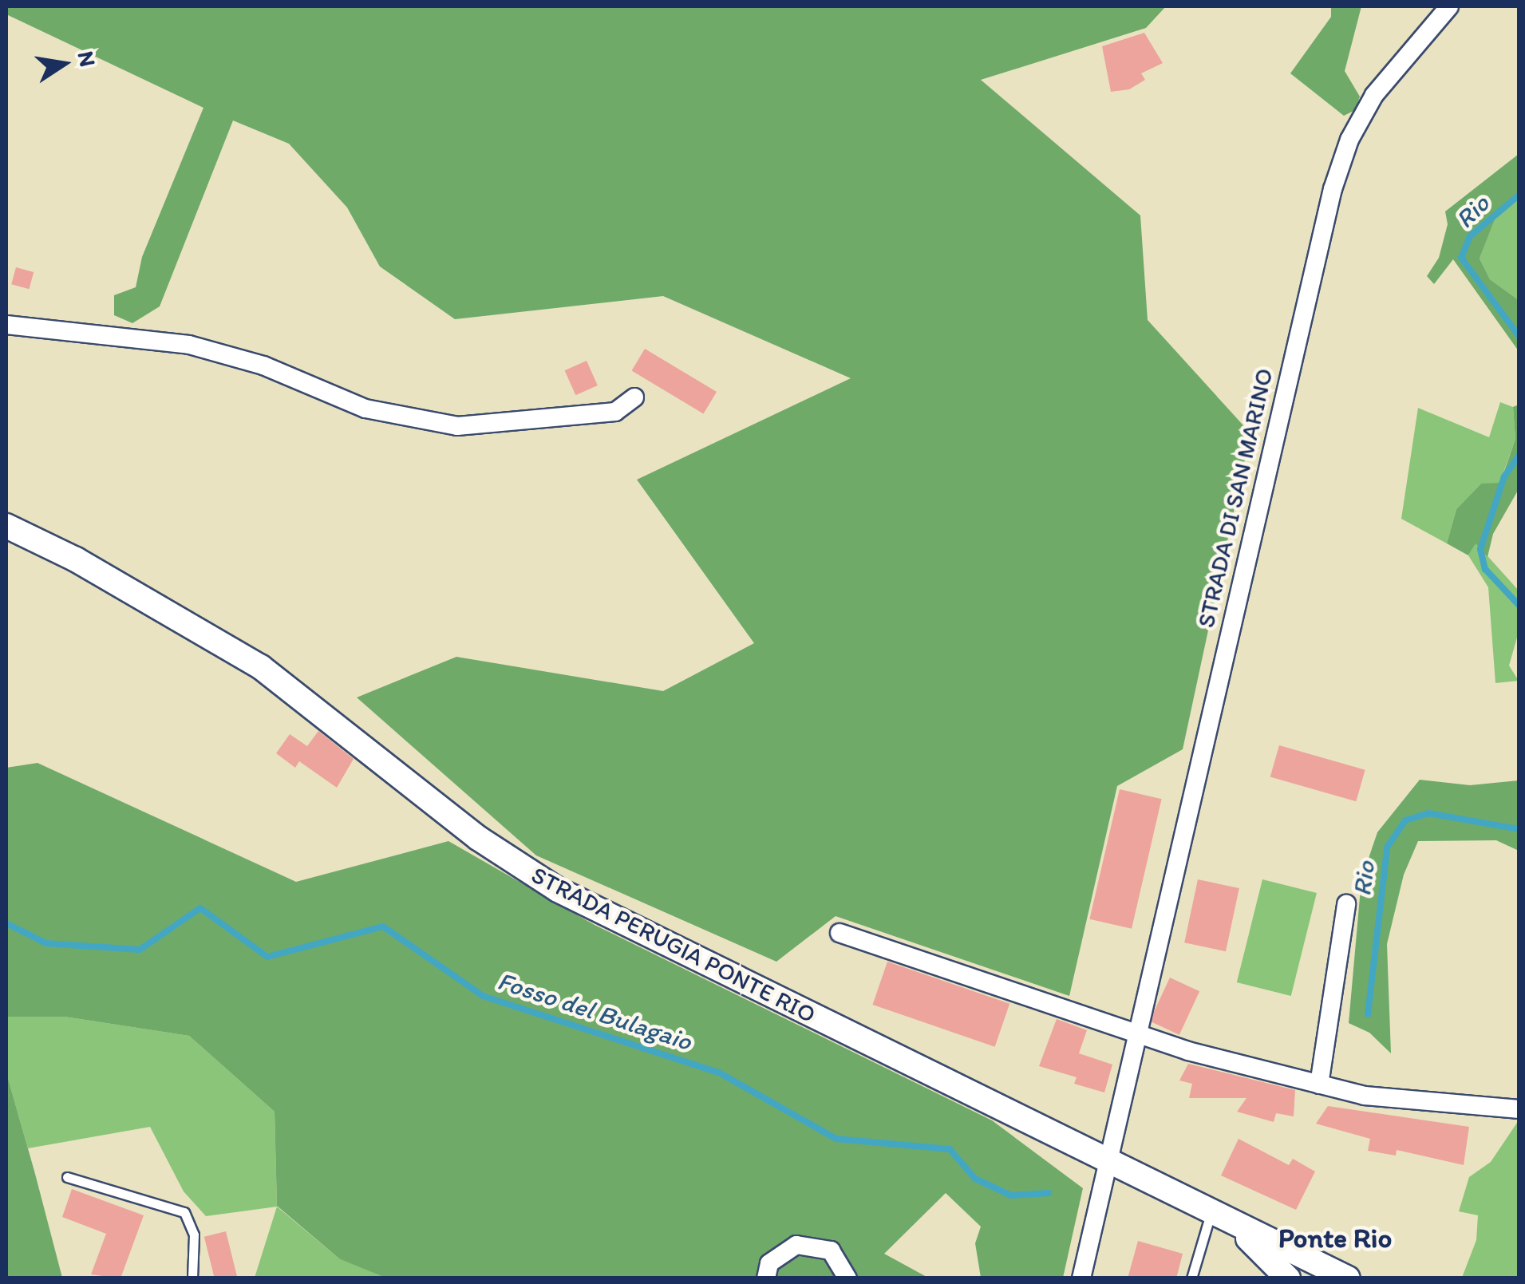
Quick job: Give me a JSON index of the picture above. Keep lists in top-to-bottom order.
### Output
{
  "streets": {
    "main road": ["STRADA PERUGIA PONTE RIO"],
    "street": ["STRADA DI SAN MARINO"]
  },
  "crossings": [
    ["STRADA DI SAN MARINO", "STRADA PERUGIA PONTE RIO"]
  ],
  "districts": ["Ponte Rio"],
  "water": ["Rio", "Fosso del Bulagaio"],
  "north": "right"
}
